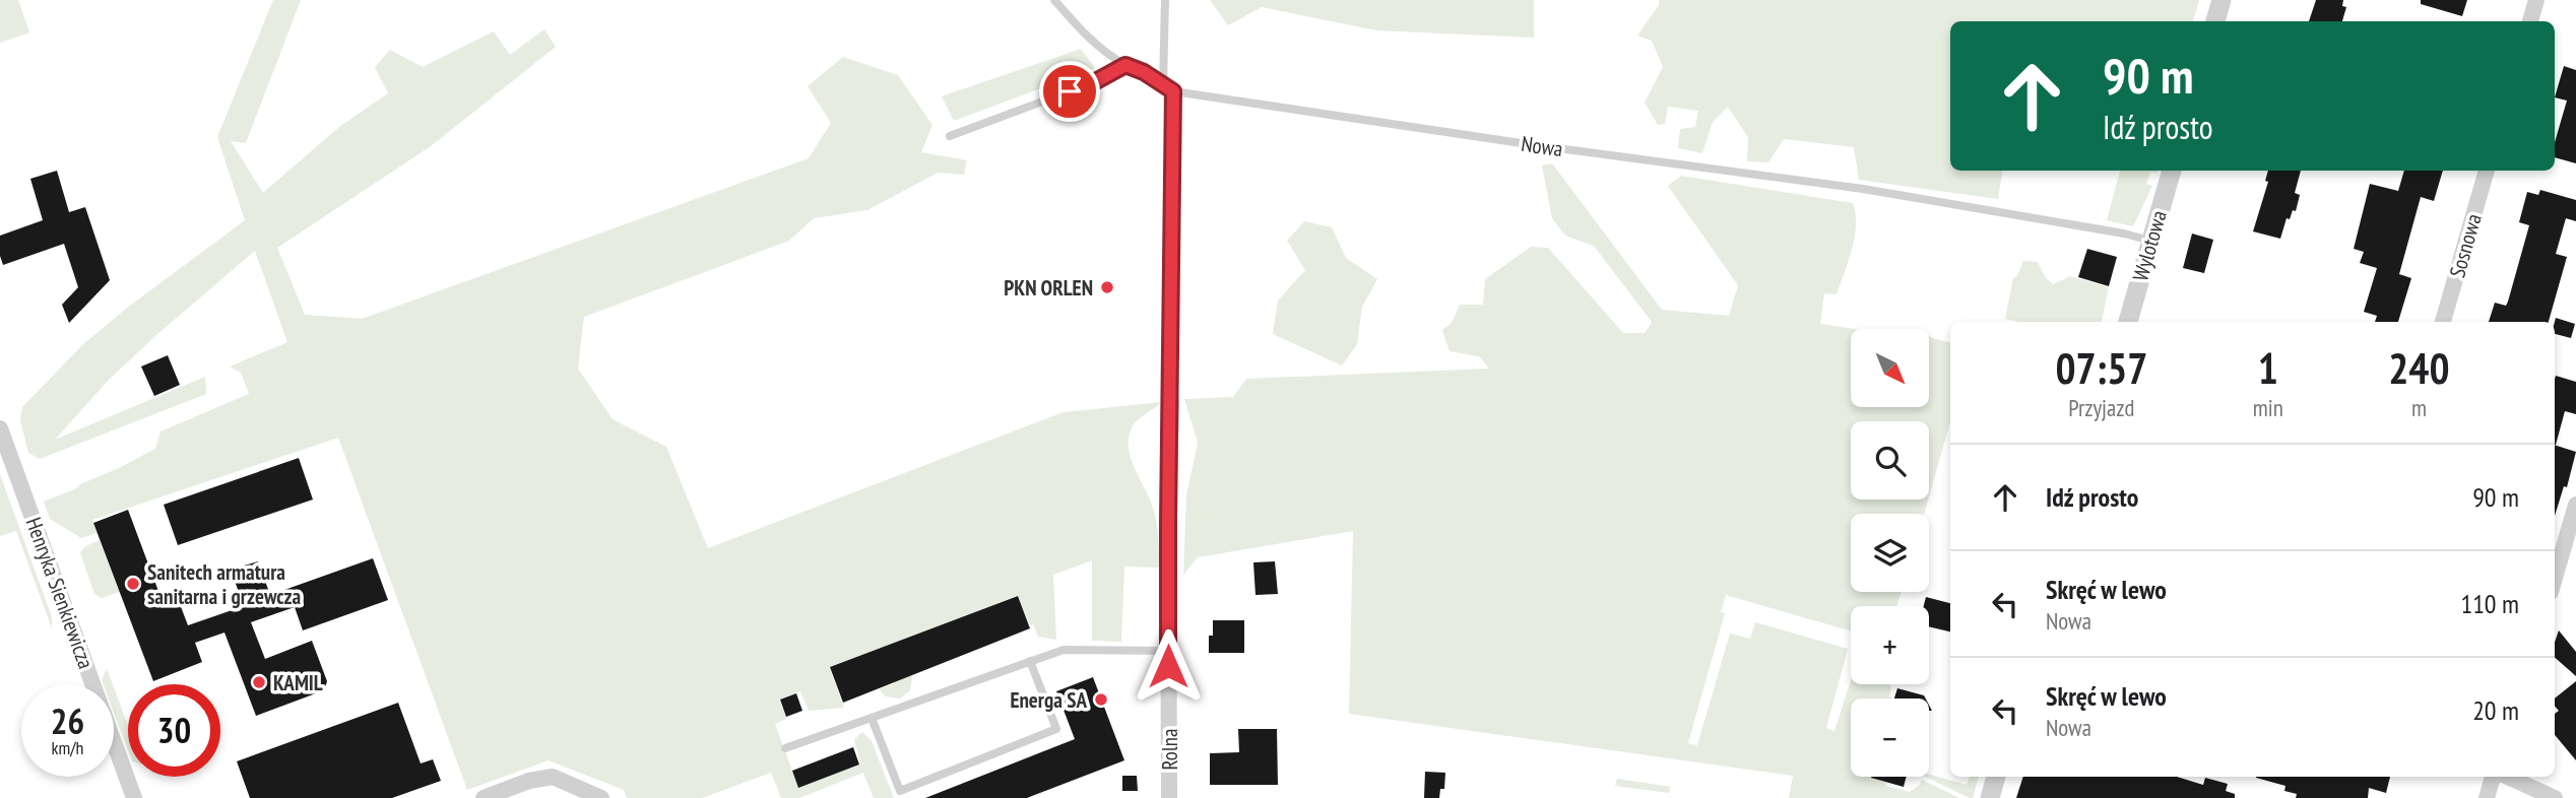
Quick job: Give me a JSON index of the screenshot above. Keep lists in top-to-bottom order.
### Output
{
  "streets": {
    "street": [
      "Wylotowa",
      "Sosnowa",
      "Henryka Sienkiewicza",
      "Rolna"
    ],
    "lane": ["Nowa"]
  },
  "crossings": [
    ["Nowa", "Wylotowa"]
  ],
  "places": [
    "PKN ORLEN",
    "Sanitech armatura sanitarna i grzewcza",
    "KAMIL",
    "Energa SA"
  ],
  "north": "bottom right",
  "page": {
    "turn": ["90 m", "Idź prosto"],
    "eta": [
      "07:57",
      "Przyjazd",
      "1",
      "min",
      "240",
      "m"
    ],
    "map_buttons": ["+", "−"],
    "list": [
      {
        "name": "Idź prosto",
        "value": "90 m"
      },
      {
        "name": "Skręć w lewo",
        "note": "Nowa",
        "value": "110 m"
      },
      {
        "name": "Skręć w lewo",
        "note": "Nowa",
        "value": "20 m"
      }
    ],
    "speed": "26 km/h",
    "limit": "30"
  }
}
